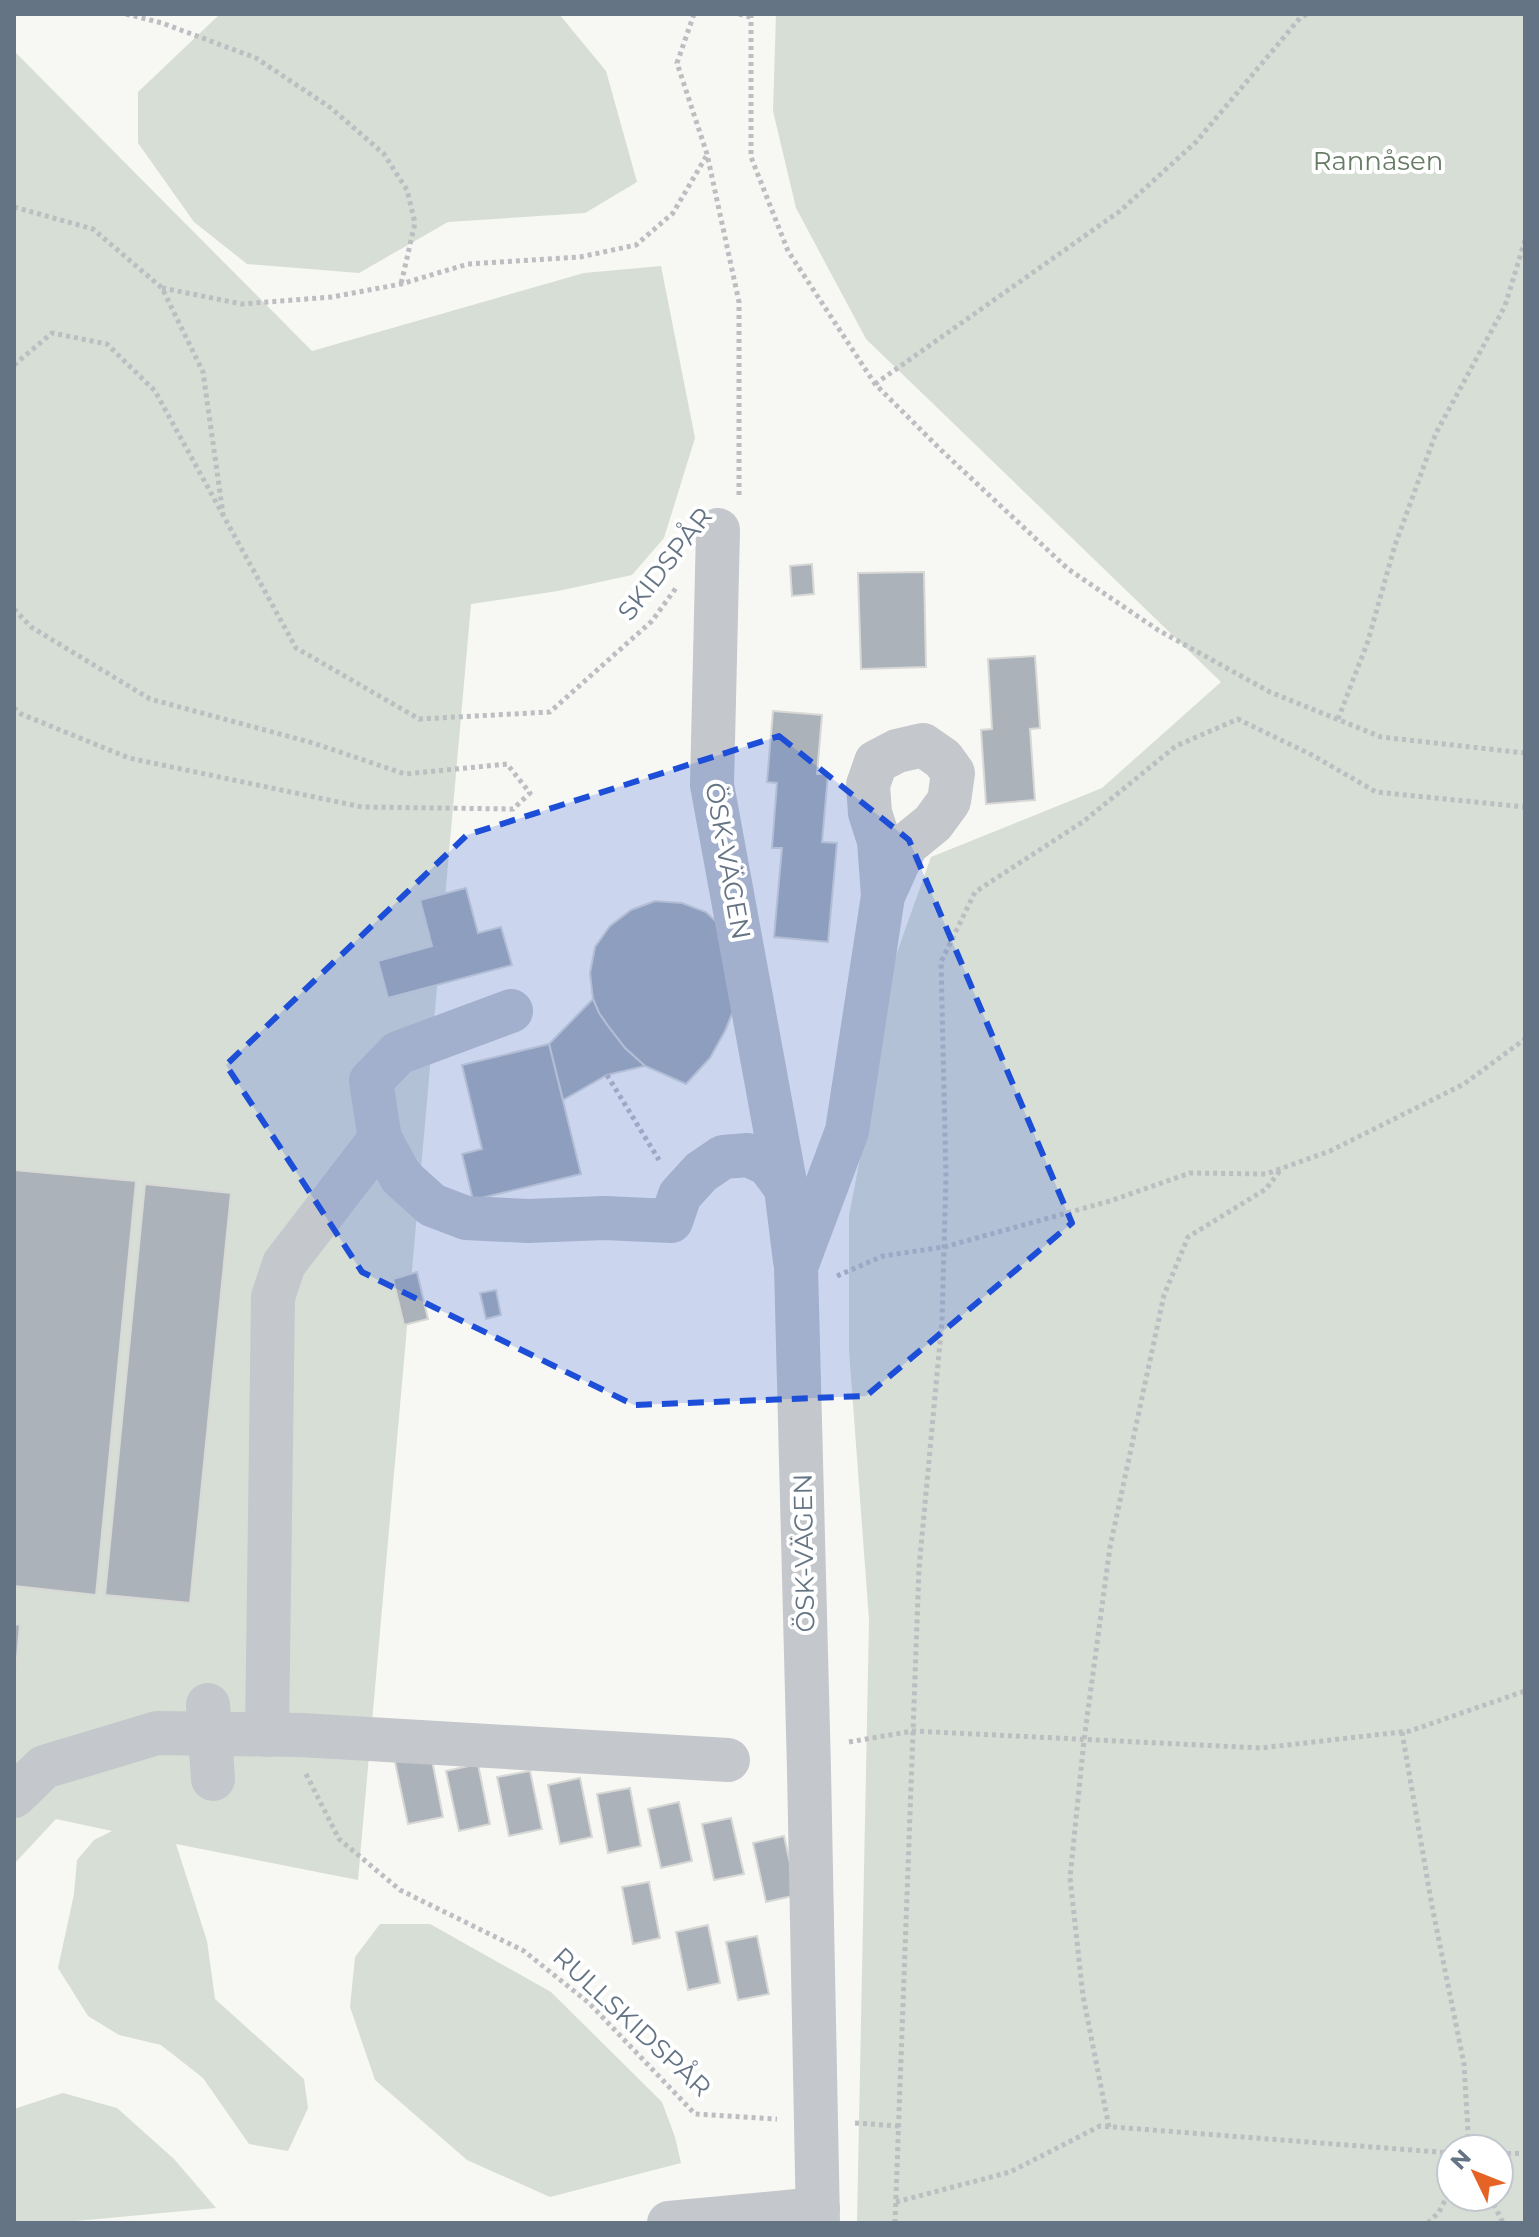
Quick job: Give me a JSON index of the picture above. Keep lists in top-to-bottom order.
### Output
{
  "streets": {
    "street": ["ÖSK-VÄGEN"],
    "path": ["SKIDSPÅR", "RULLSKIDSPÅR"]
  },
  "crossings": [
    ["SKIDSPÅR", "ÖSK-VÄGEN"],
    ["ÖSK-VÄGEN", "RULLSKIDSPÅR"]
  ],
  "parks": ["Rannåsen"],
  "north": "top left"
}
